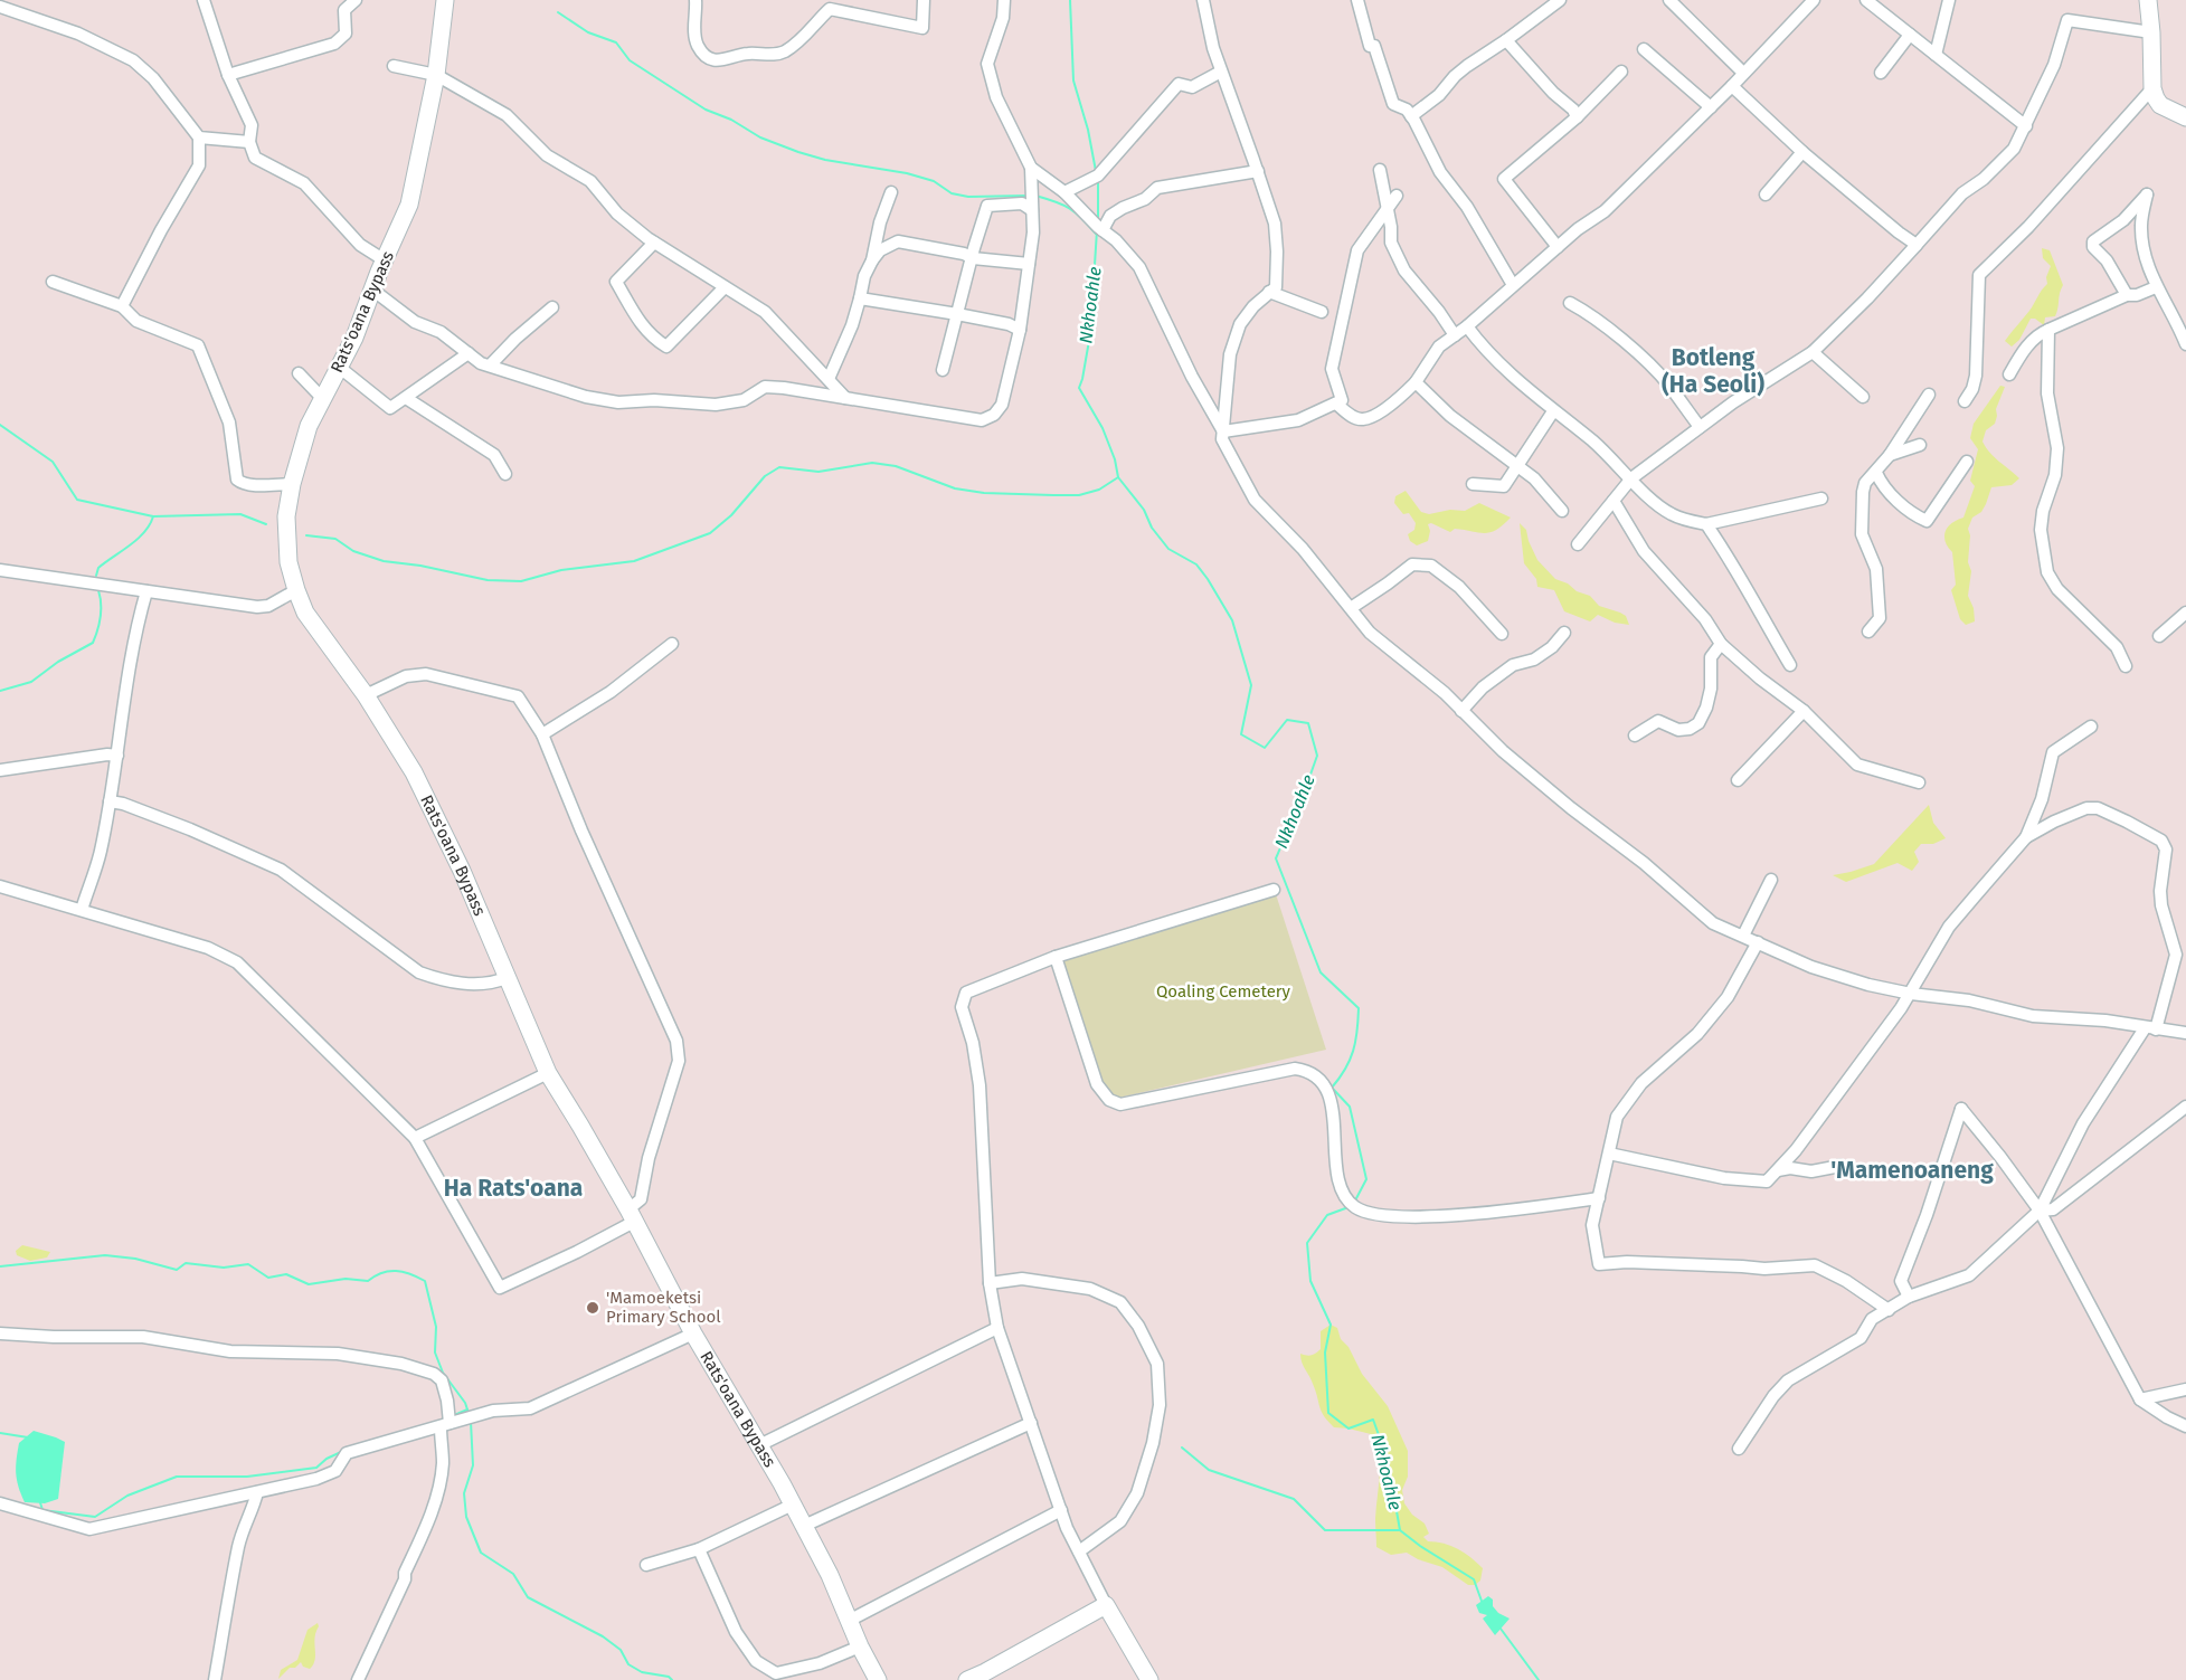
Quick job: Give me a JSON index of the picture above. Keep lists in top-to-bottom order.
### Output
{
  "streets": {
    "street": ["Rats'oana Bypass"]
  },
  "districts": ["Botleng (Ha Seoli)", "'Mamenoaneng", "Ha Rats'oana"],
  "water": ["Nkhoahle"],
  "parks": ["Qoaling Cemetery"],
  "places": ["'Mamoeketsi Primary School"]
}
